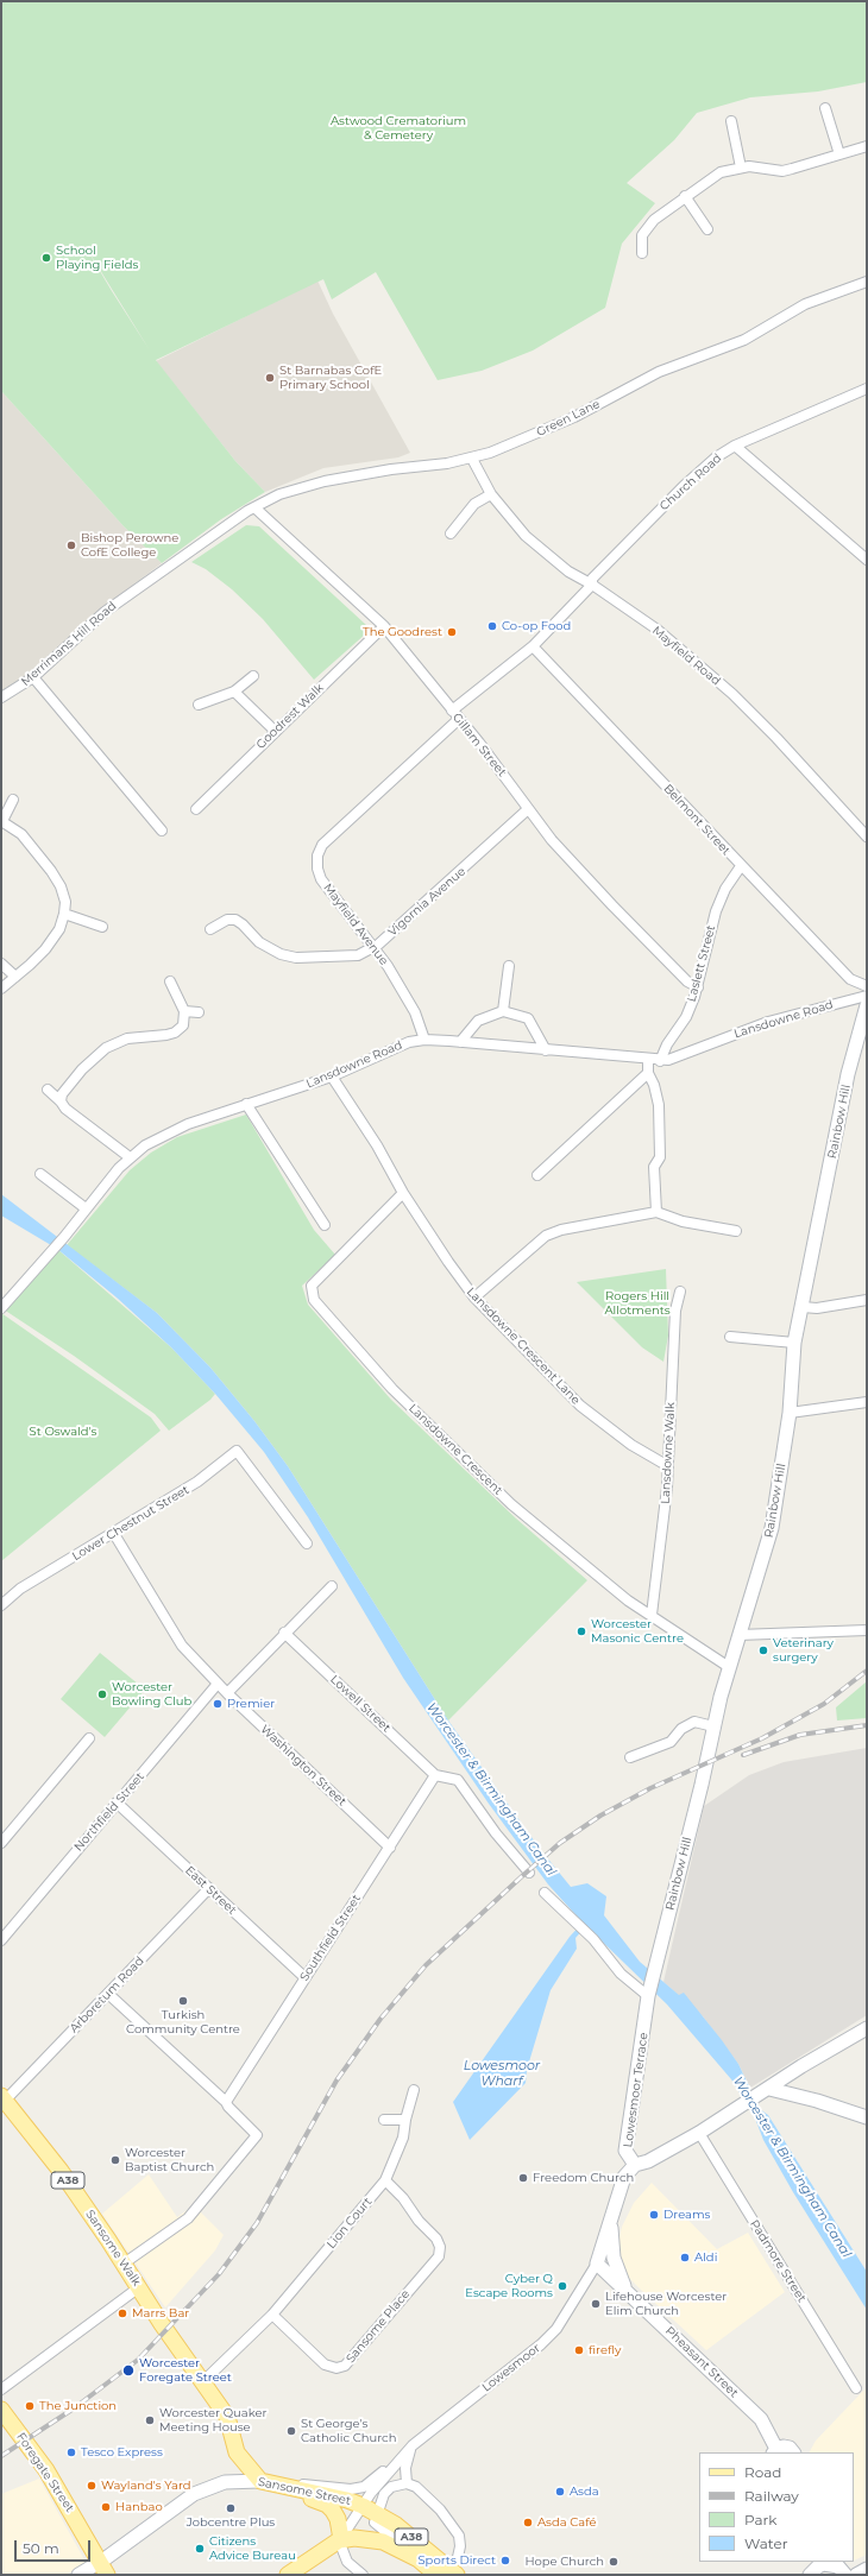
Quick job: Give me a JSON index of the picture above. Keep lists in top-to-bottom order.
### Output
{
  "streets": {
    "main road": [
      "Rainbow Hill",
      "Lowesmoor Terrace",
      "A38",
      "Sansome Walk",
      "Pheasant Street",
      "Foregate Street",
      "Sansome Street"
    ],
    "street": [
      "Green Lane",
      "Church Road",
      "Merrimans Hill Road",
      "Mayfield Road",
      "Goodrest Walk",
      "Gillam Street",
      "Belmont Street",
      "Vigornia Avenue",
      "Mayfield Avenue",
      "Laslett Street",
      "Lansdowne Road",
      "Lansdowne Crescent Lane",
      "Lansdowne Crescent",
      "Lansdowne Walk",
      "Lower Chestnut Street",
      "Lowell Street",
      "Washington Street",
      "Northfield Street",
      "East Street",
      "Southfield Street",
      "Arboretum Road",
      "Lion Court",
      "Padmore Street",
      "Sansome Place",
      "Lowesmoor"
    ]
  },
  "crossings": [
    ["Green Lane", "Merrimans Hill Road"],
    ["Green Lane", "Mayfield Road"],
    ["Green Lane", "Gillam Street"],
    ["Church Road", "Mayfield Road"],
    ["Church Road", "Gillam Street"],
    ["Church Road", "Belmont Street"],
    ["Merrimans Hill Road", "Gillam Street"],
    ["Goodrest Walk", "Gillam Street"],
    ["Gillam Street", "Vigornia Avenue"],
    ["Gillam Street", "Mayfield Avenue"],
    ["Gillam Street", "Laslett Street"],
    ["Belmont Street", "Laslett Street"],
    ["Vigornia Avenue", "Mayfield Avenue"],
    ["Mayfield Avenue", "Lansdowne Road"],
    ["Laslett Street", "Lansdowne Road"],
    ["Lansdowne Road", "Lansdowne Crescent Lane"],
    ["Rainbow Hill", "Lansdowne Crescent"],
    ["Rainbow Hill", "Lowesmoor Terrace"],
    ["Lansdowne Crescent Lane", "Lansdowne Crescent"],
    ["Lansdowne Crescent Lane", "Lansdowne Walk"],
    ["Lansdowne Crescent", "Lansdowne Walk"],
    ["Lower Chestnut Street", "Washington Street"],
    ["Lowell Street", "Southfield Street"],
    ["Washington Street", "Northfield Street"],
    ["Washington Street", "Southfield Street"],
    ["Northfield Street", "East Street"],
    ["East Street", "Southfield Street"],
    ["East Street", "Arboretum Road"],
    ["Arboretum Road", "Sansome Walk"],
    ["Lowesmoor Terrace", "Pheasant Street"],
    ["Lowesmoor Terrace", "Lowesmoor"],
    ["A38", "Sansome Walk"],
    ["A38", "Lowesmoor"],
    ["A38", "Sansome Street"],
    ["Lion Court", "Sansome Place"],
    ["Pheasant Street", "Lowesmoor"],
    ["Lowesmoor", "Sansome Street"],
    ["Foregate Street", "Sansome Street"]
  ],
  "water": ["Worcester & Birmingham Canal", "Lowesmoor Wharf"],
  "parks": ["Astwood Crematorium & Cemetery", "Rogers Hill Allotments", "St Oswald's"],
  "places": [
    "School Playing Fields",
    "St Barnabas CofE Primary School",
    "Bishop Perowne CofE College",
    "Co-op Food",
    "The Goodrest",
    "Worcester Masonic Centre",
    "Veterinary surgery",
    "Worcester Bowling Club",
    "Premier",
    "Turkish Community Centre",
    "Worcester Baptist Church",
    "Freedom Church",
    "Dreams",
    "Aldi",
    "Cyber Q Escape Rooms",
    "Lifehouse Worcester Elim Church",
    "Marrs Bar",
    "firefly",
    "Worcester Foregate Street",
    "The Junction",
    "Worcester Quaker Meeting House",
    "St George's Catholic Church",
    "Tesco Express",
    "Wayland's Yard",
    "Asda",
    "Hanbao",
    "Jobcentre Plus",
    "Asda Café",
    "Citizens Advice Bureau",
    "Sports Direct",
    "Hope Church"
  ],
  "legend": [
    "Road",
    "Railway",
    "Park",
    "Water"
  ],
  "scale_bar": "50 m"
}
